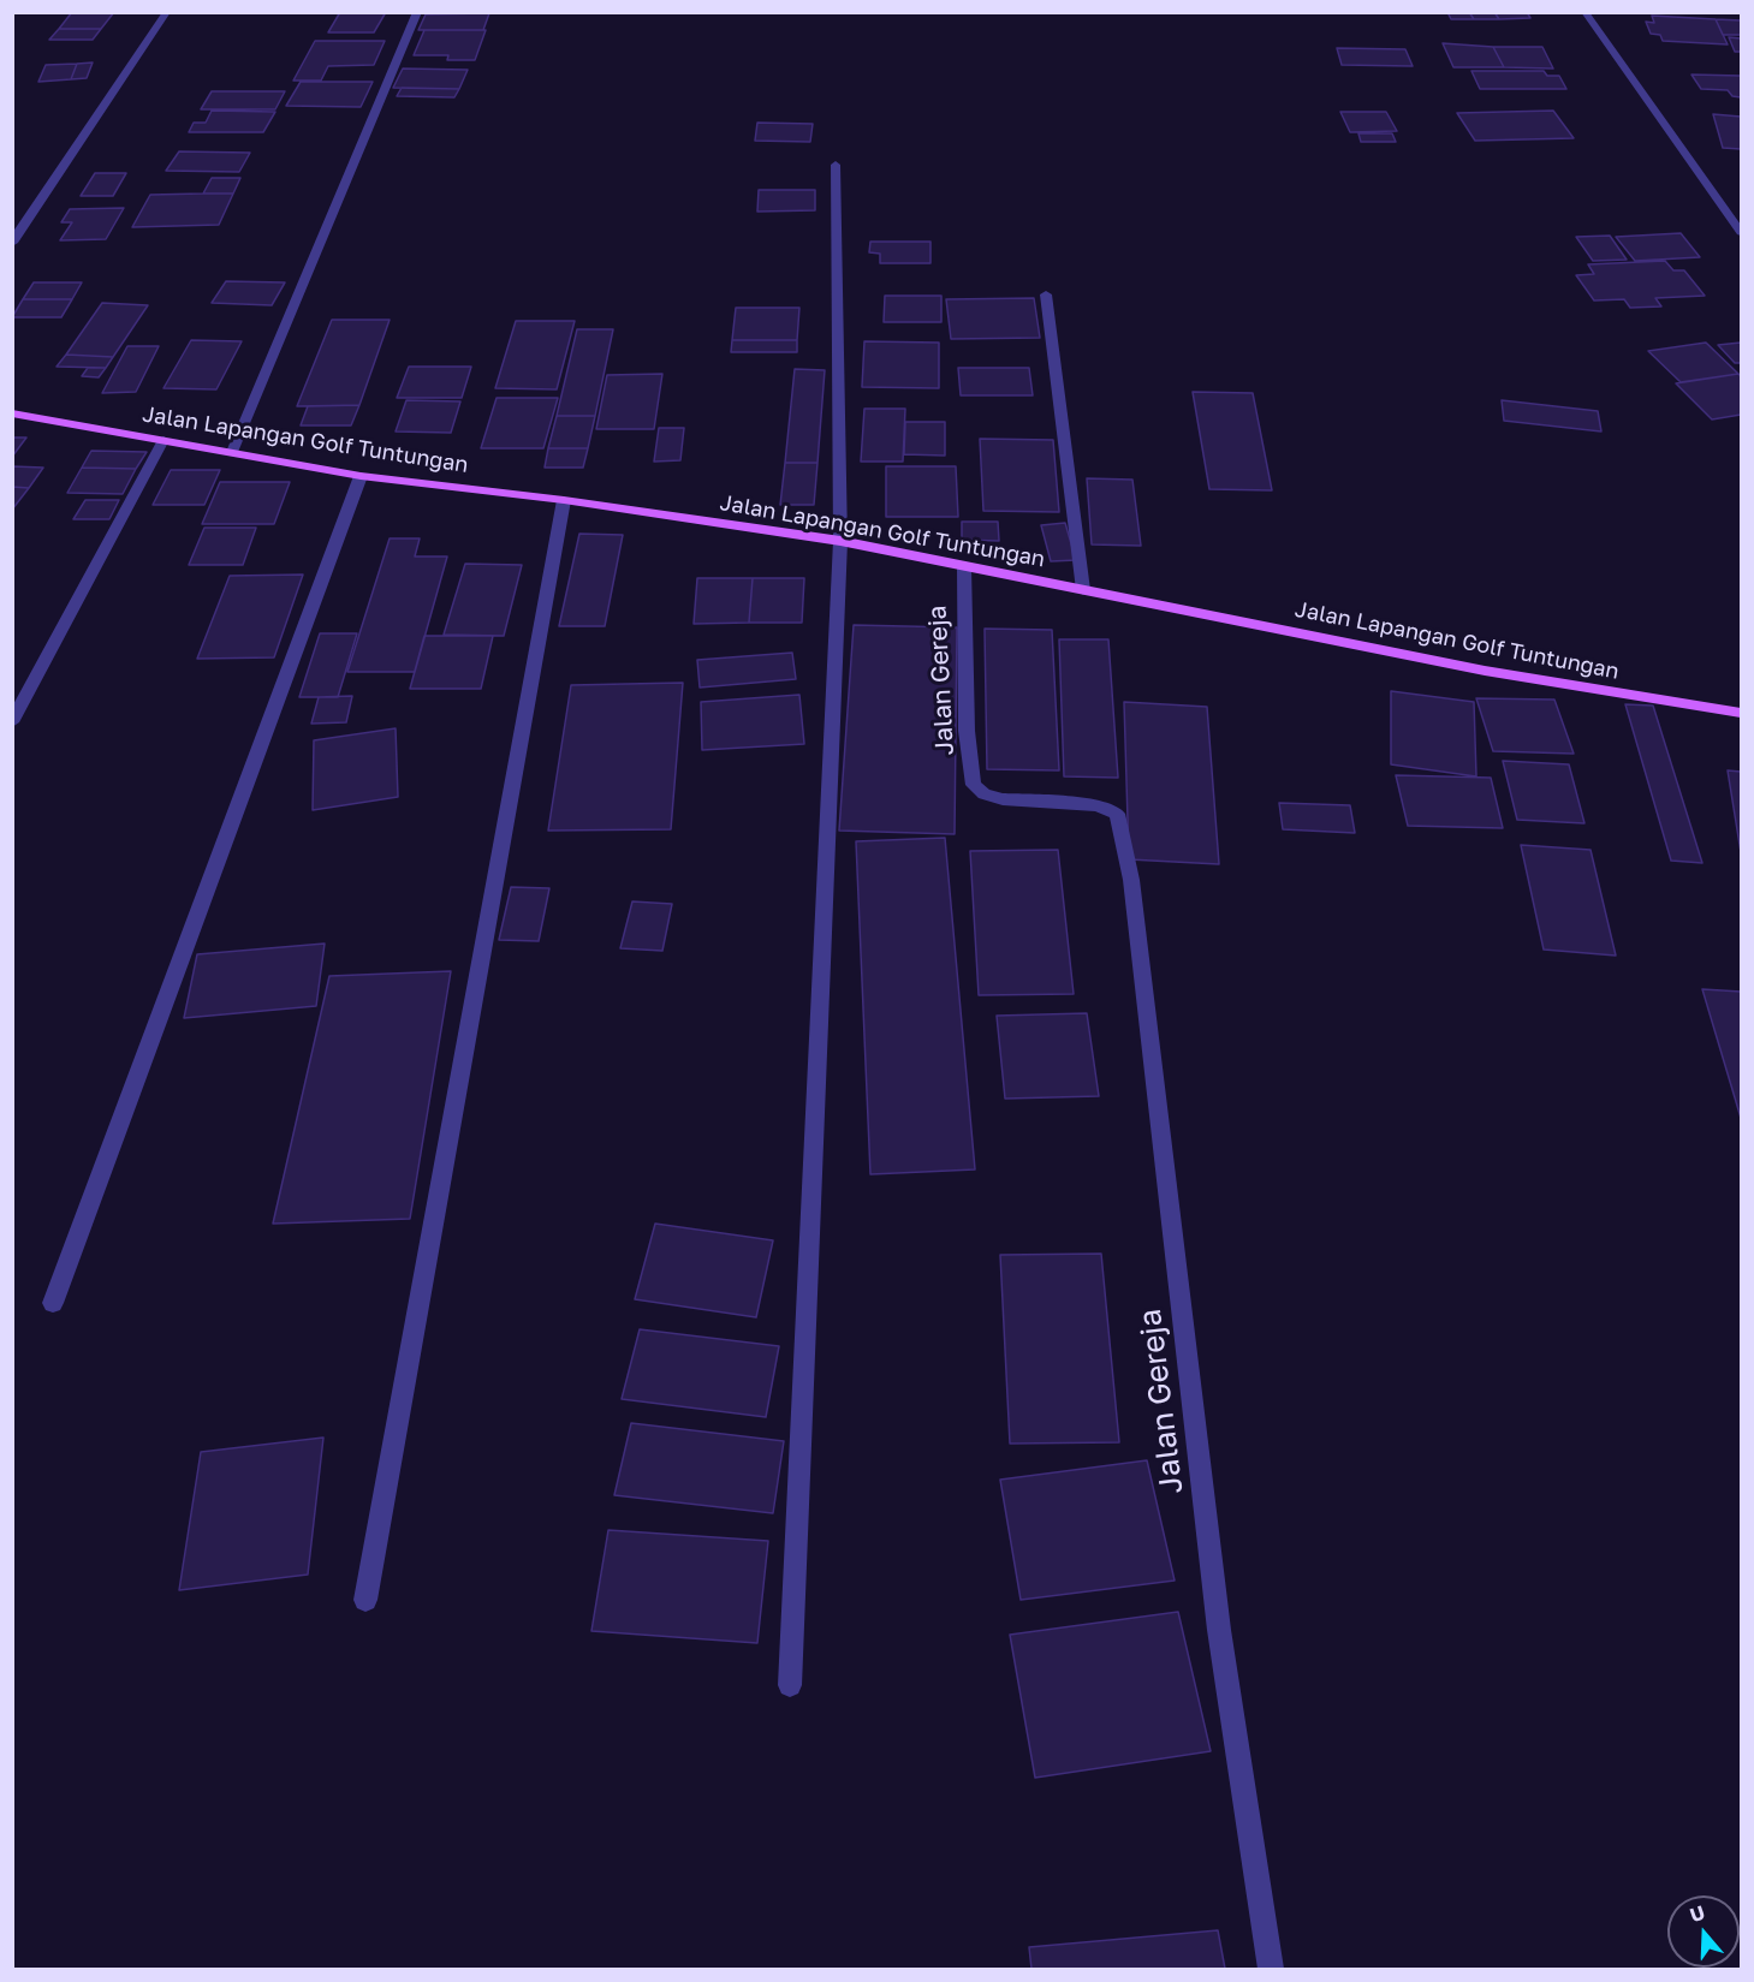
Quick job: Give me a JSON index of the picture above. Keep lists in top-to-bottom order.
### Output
{
  "streets": {
    "main road": ["Jalan Lapangan Golf Tuntungan"],
    "street": ["Jalan Gereja"]
  },
  "crossings": [
    ["Jalan Lapangan Golf Tuntungan", "Jalan Gereja"]
  ],
  "north": "top"
}
